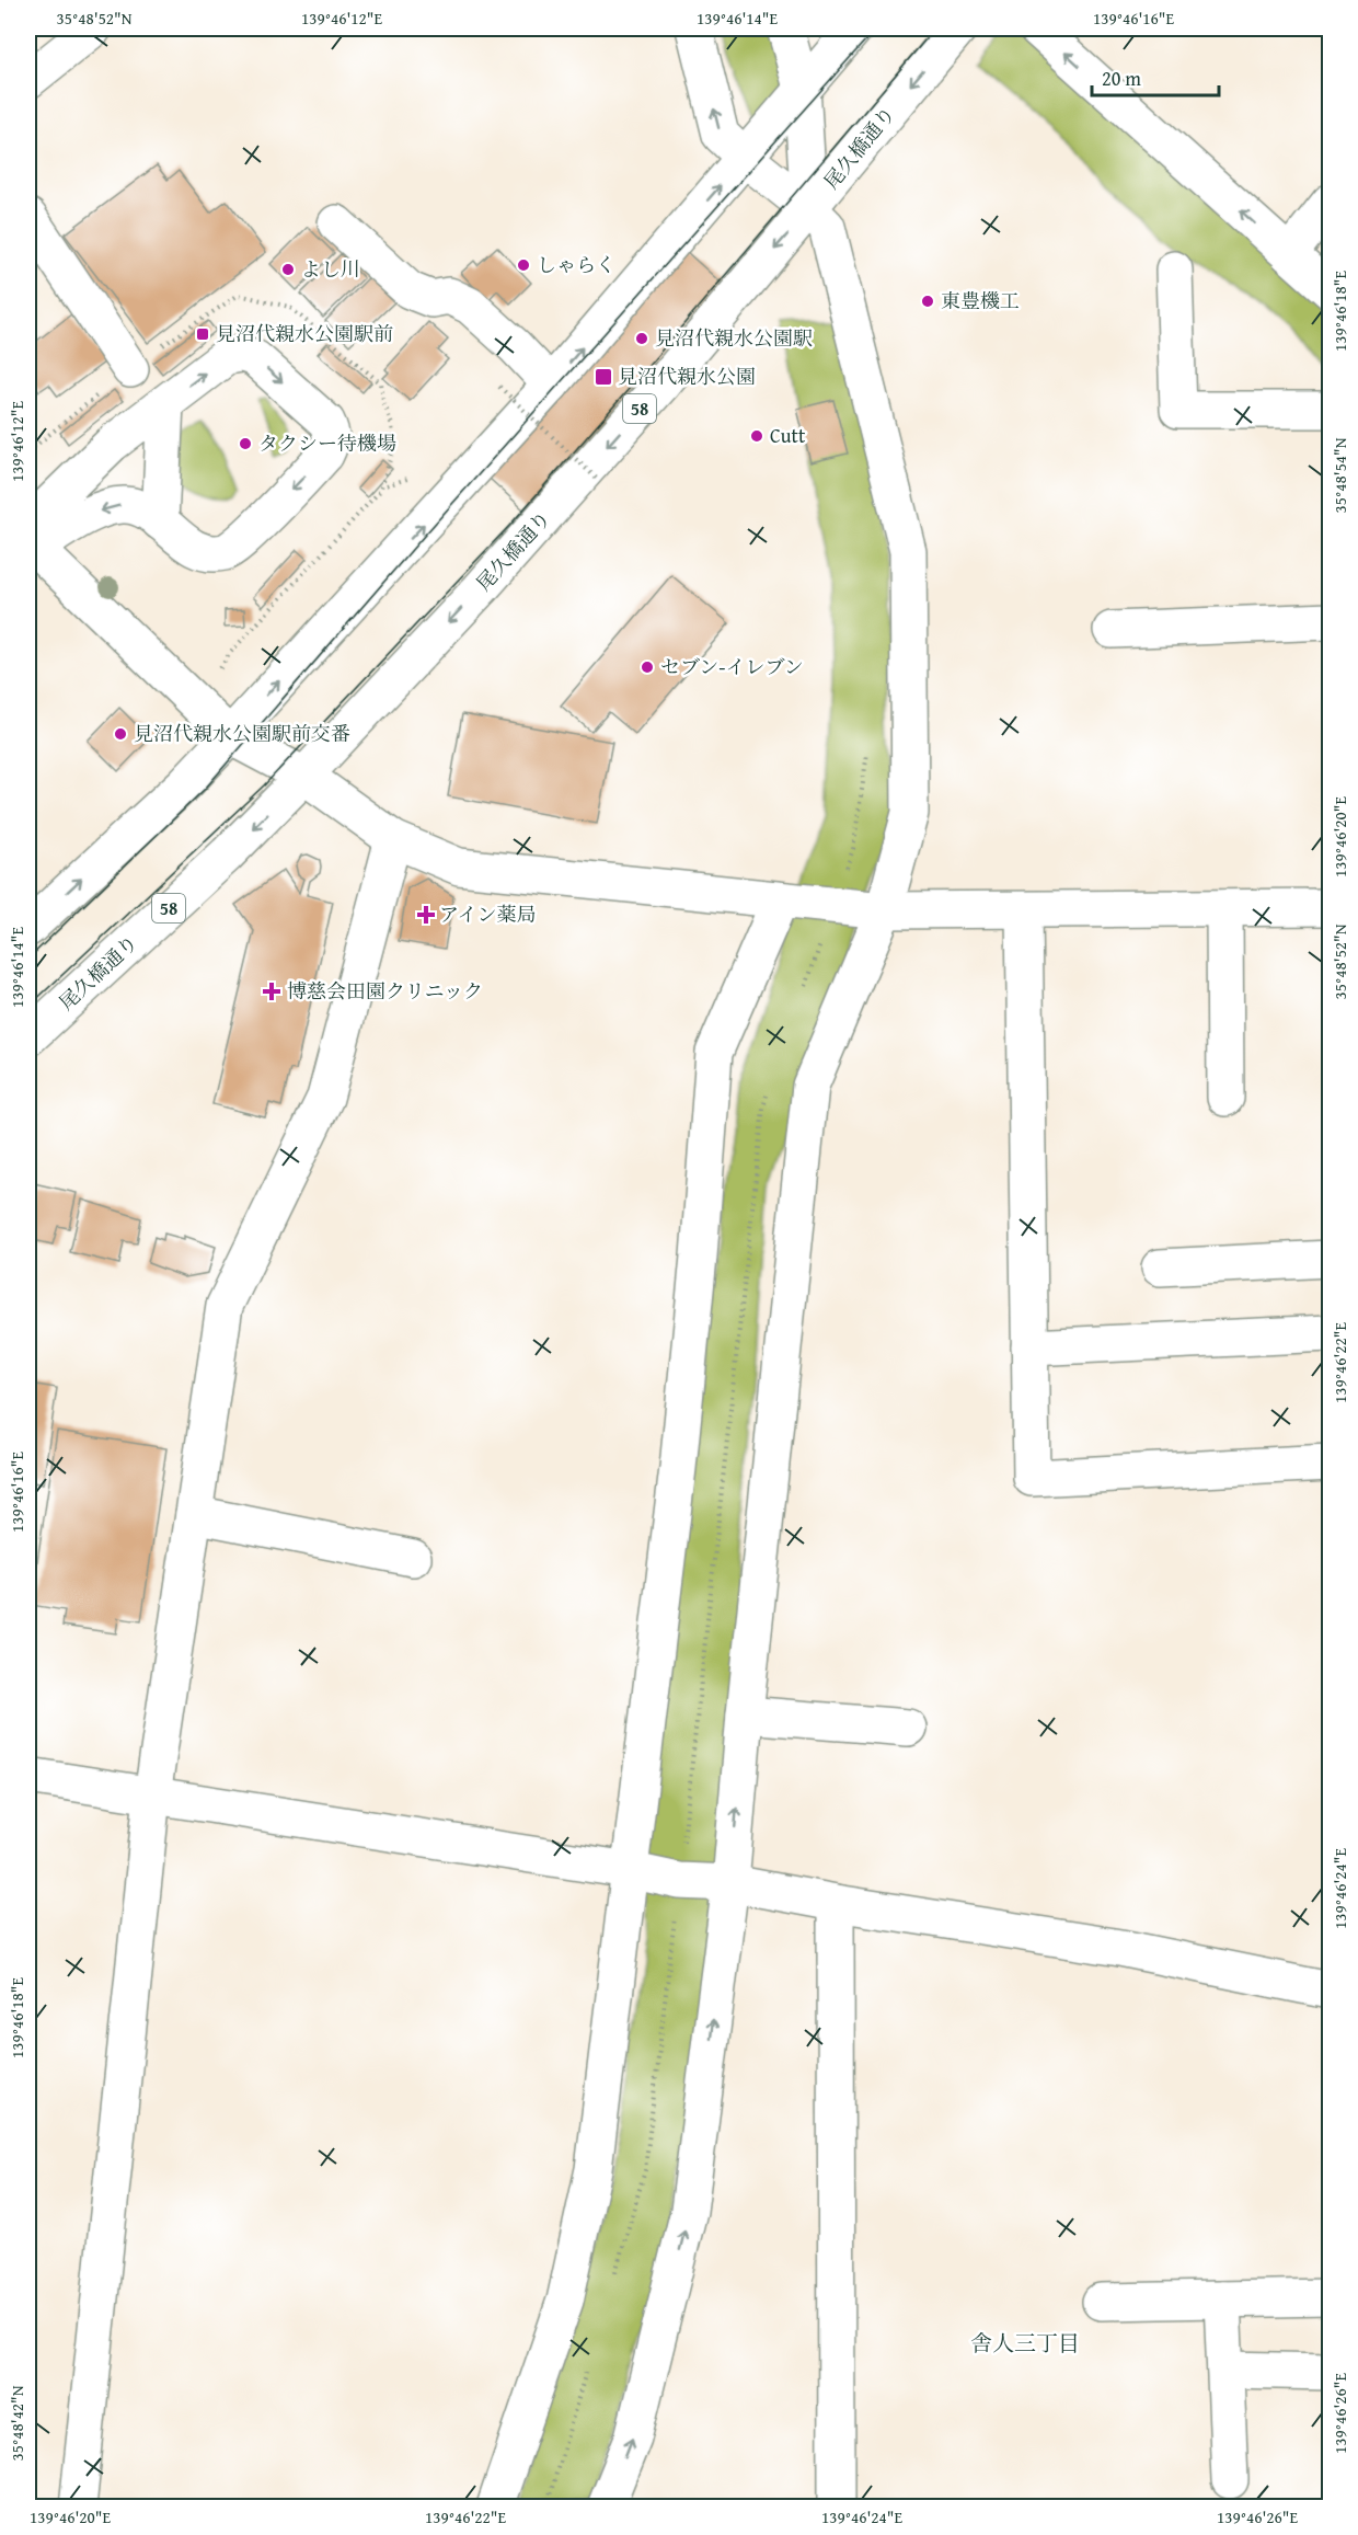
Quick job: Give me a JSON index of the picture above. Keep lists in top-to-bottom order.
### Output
{
  "streets": {
    "street": ["尾久橋通り", "58"]
  },
  "districts": ["舎人三丁目"],
  "places": {
    "other": [
      "しゃらく",
      "よし川",
      "東豊機工",
      "見沼代親水公園駅",
      "Cutt",
      "タクシー待機場",
      "セブン-イレブン",
      "見沼代親水公園駅前交番"
    ],
    "transit": ["見沼代親水公園駅前", "見沼代親水公園"],
    "health": ["アイン薬局", "博慈会田園クリニック"]
  },
  "scale_bar": "20 m",
  "coordinates": [
    "35°48'52\"N",
    "139°46'12\"E",
    "139°46'14\"E",
    "139°46'16\"E",
    "139°46'18\"E",
    "35°48'54\"N",
    "139°46'20\"E",
    "139°46'22\"E",
    "139°46'24\"E",
    "139°46'26\"E",
    "35°48'42\"N"
  ]
}
